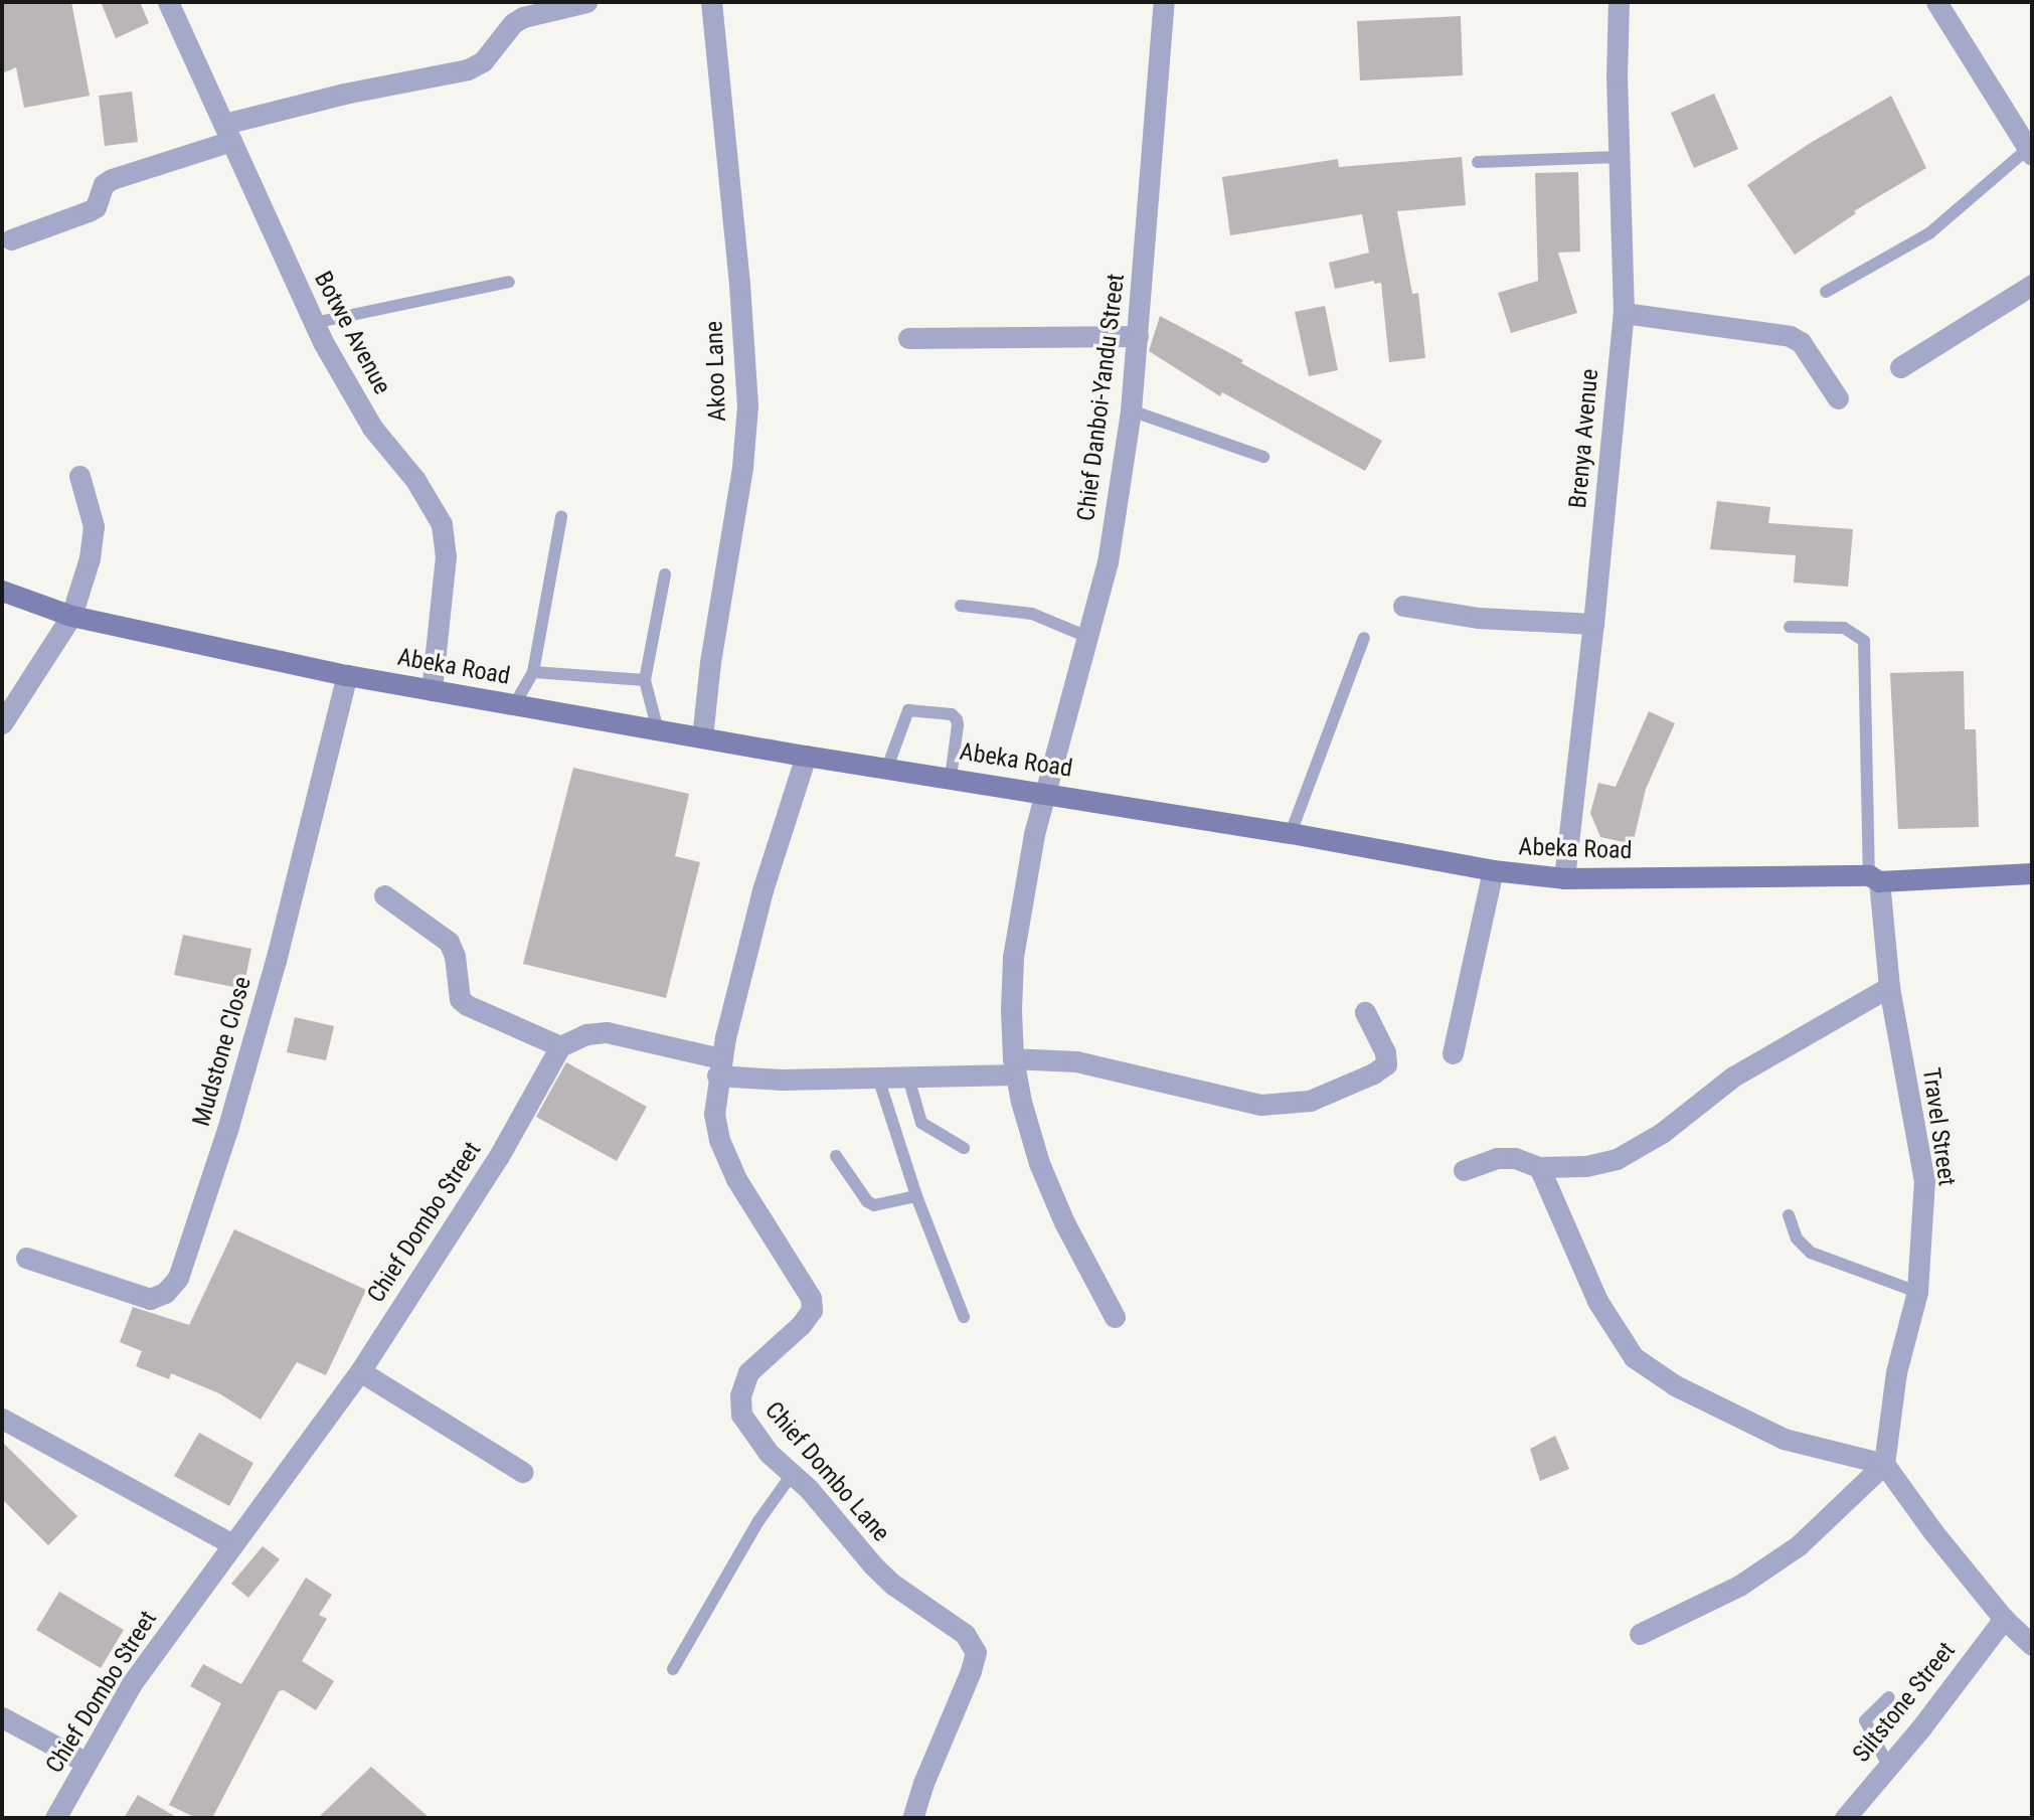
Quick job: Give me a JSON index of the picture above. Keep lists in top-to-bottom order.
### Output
{
  "streets": {
    "street": [
      "Botwe Avenue",
      "Akoo Lane",
      "Chief Danboi-Yandu Street",
      "Brenya Avenue",
      "Abeka Road",
      "Mudstone Close",
      "Travel Street",
      "Chief Dombo Street",
      "Chief Dombo Lane",
      "Siltstone Street"
    ]
  },
  "crossings": [
    ["Botwe Avenue", "Abeka Road"],
    ["Akoo Lane", "Abeka Road"],
    ["Chief Danboi-Yandu Street", "Abeka Road"],
    ["Brenya Avenue", "Abeka Road"],
    ["Abeka Road", "Mudstone Close"],
    ["Abeka Road", "Travel Street"]
  ]
}
